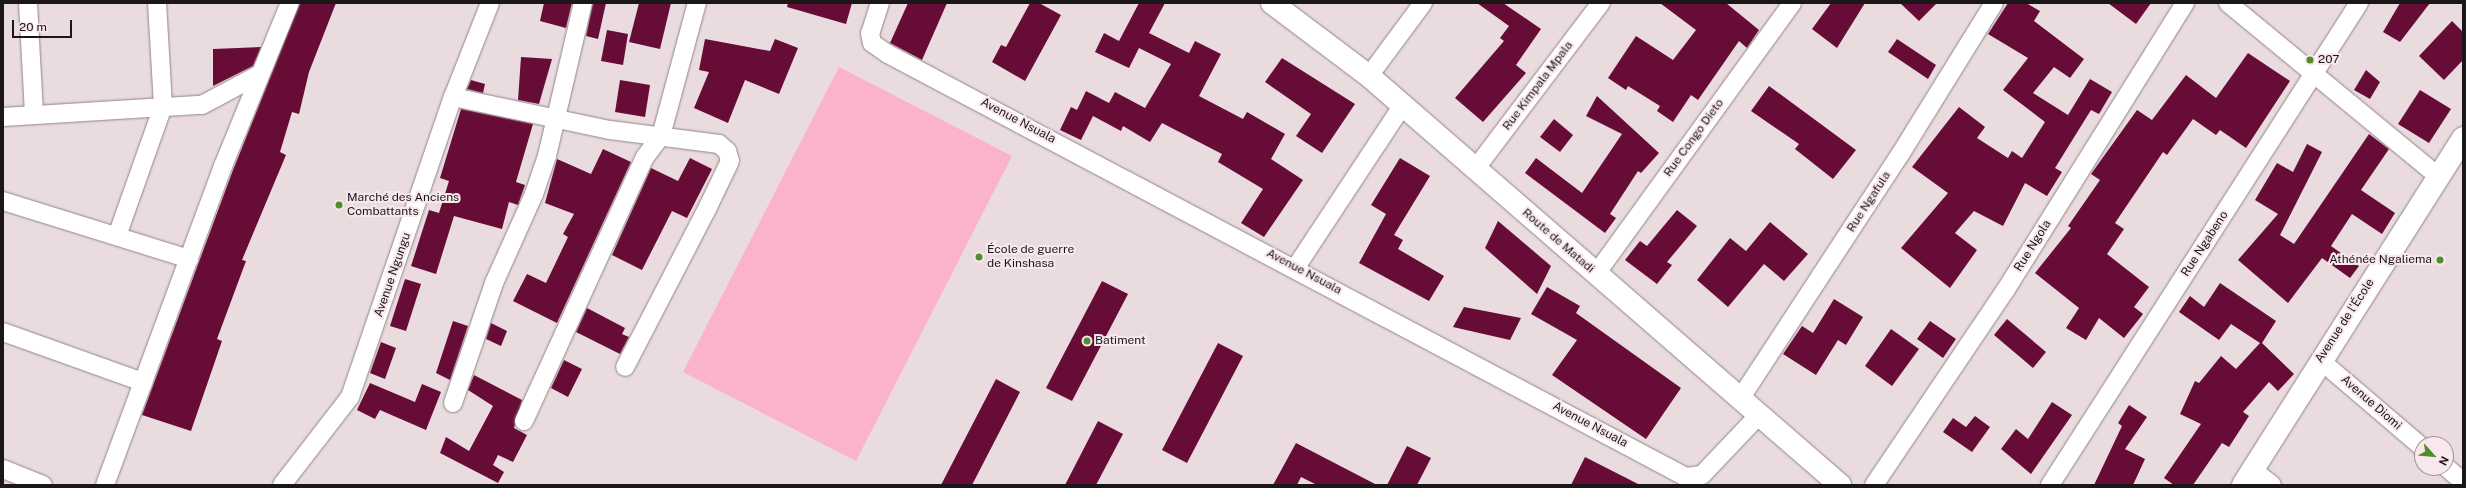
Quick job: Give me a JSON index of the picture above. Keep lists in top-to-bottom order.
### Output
{
  "streets": {
    "main road": ["Route de Matadi", "Avenue de l'École"],
    "street": [
      "Rue Kimpala Mpala",
      "Avenue Nsuala",
      "Rue Congo Dieto",
      "Rue Ngafula",
      "Rue Ngabeno",
      "Rue Ngola",
      "Avenue Ngungu",
      "Avenue Diomi"
    ]
  },
  "crossings": [
    ["Rue Kimpala Mpala", "Route de Matadi"],
    ["Avenue Nsuala", "Route de Matadi"],
    ["Rue Congo Dieto", "Route de Matadi"],
    ["Rue Ngafula", "Route de Matadi"],
    ["Avenue de l'École", "Avenue Diomi"]
  ],
  "places": [
    "207",
    "Marché des Anciens Combattants",
    "École de guerre de Kinshasa",
    "Athénée Ngaliema",
    "Batiment"
  ],
  "scale_bar": "20 m",
  "north": "bottom right"
}
